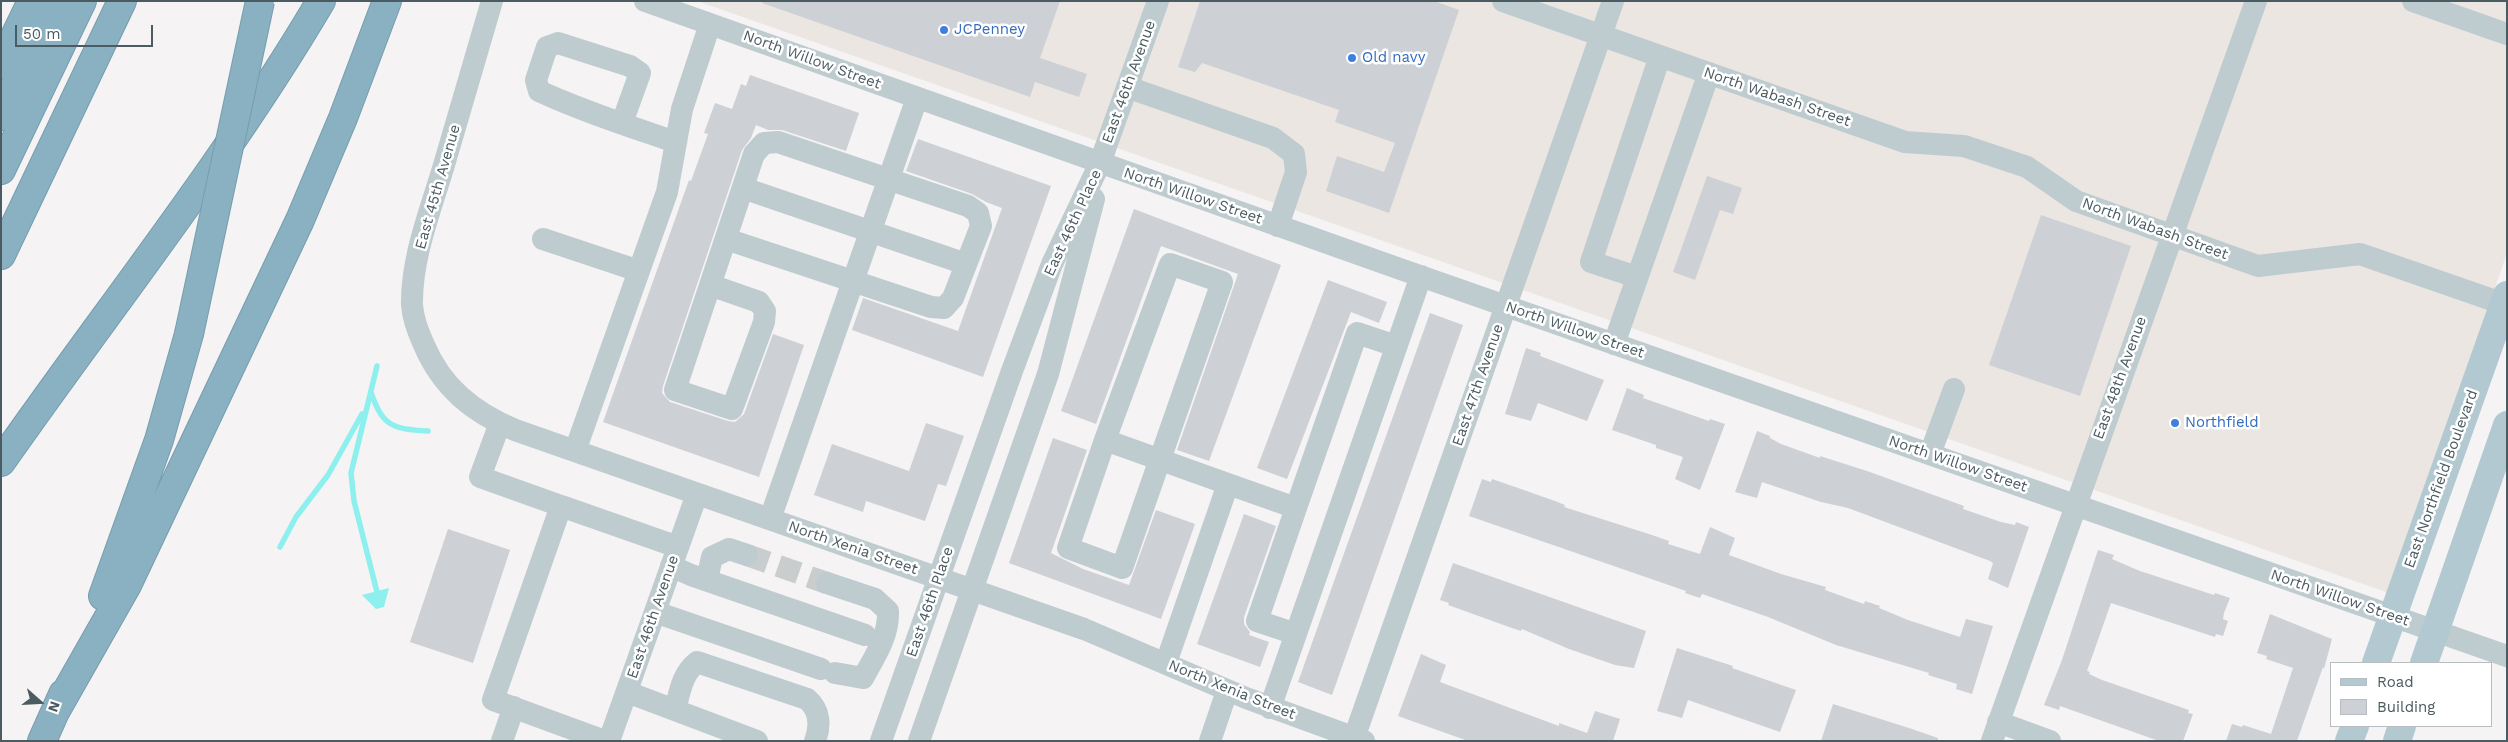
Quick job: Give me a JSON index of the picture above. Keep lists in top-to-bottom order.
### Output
{
  "streets": {
    "main road": ["East Northfield Boulevard"],
    "street": [
      "North Willow Street",
      "East 46th Avenue",
      "North Wabash Street",
      "East 45th Avenue",
      "East 46th Place",
      "East 48th Avenue",
      "East 47th Avenue",
      "North Xenia Street"
    ]
  },
  "crossings": [
    ["North Willow Street", "East 46th Avenue"],
    ["North Willow Street", "East 46th Place"],
    ["North Willow Street", "East 48th Avenue"],
    ["North Willow Street", "East 47th Avenue"],
    ["North Willow Street", "East Northfield Boulevard"],
    ["East 46th Avenue", "East 46th Place"],
    ["East 46th Avenue", "North Xenia Street"],
    ["North Wabash Street", "East 48th Avenue"],
    ["North Wabash Street", "East 47th Avenue"],
    ["North Wabash Street", "East Northfield Boulevard"],
    ["East 45th Avenue", "North Xenia Street"],
    ["East 46th Place", "North Xenia Street"],
    ["East 47th Avenue", "North Xenia Street"]
  ],
  "places": ["JCPenney", "Old navy", "Northfield"],
  "legend": ["Road", "Building"],
  "scale_bar": "50 m",
  "north": "right"
}
